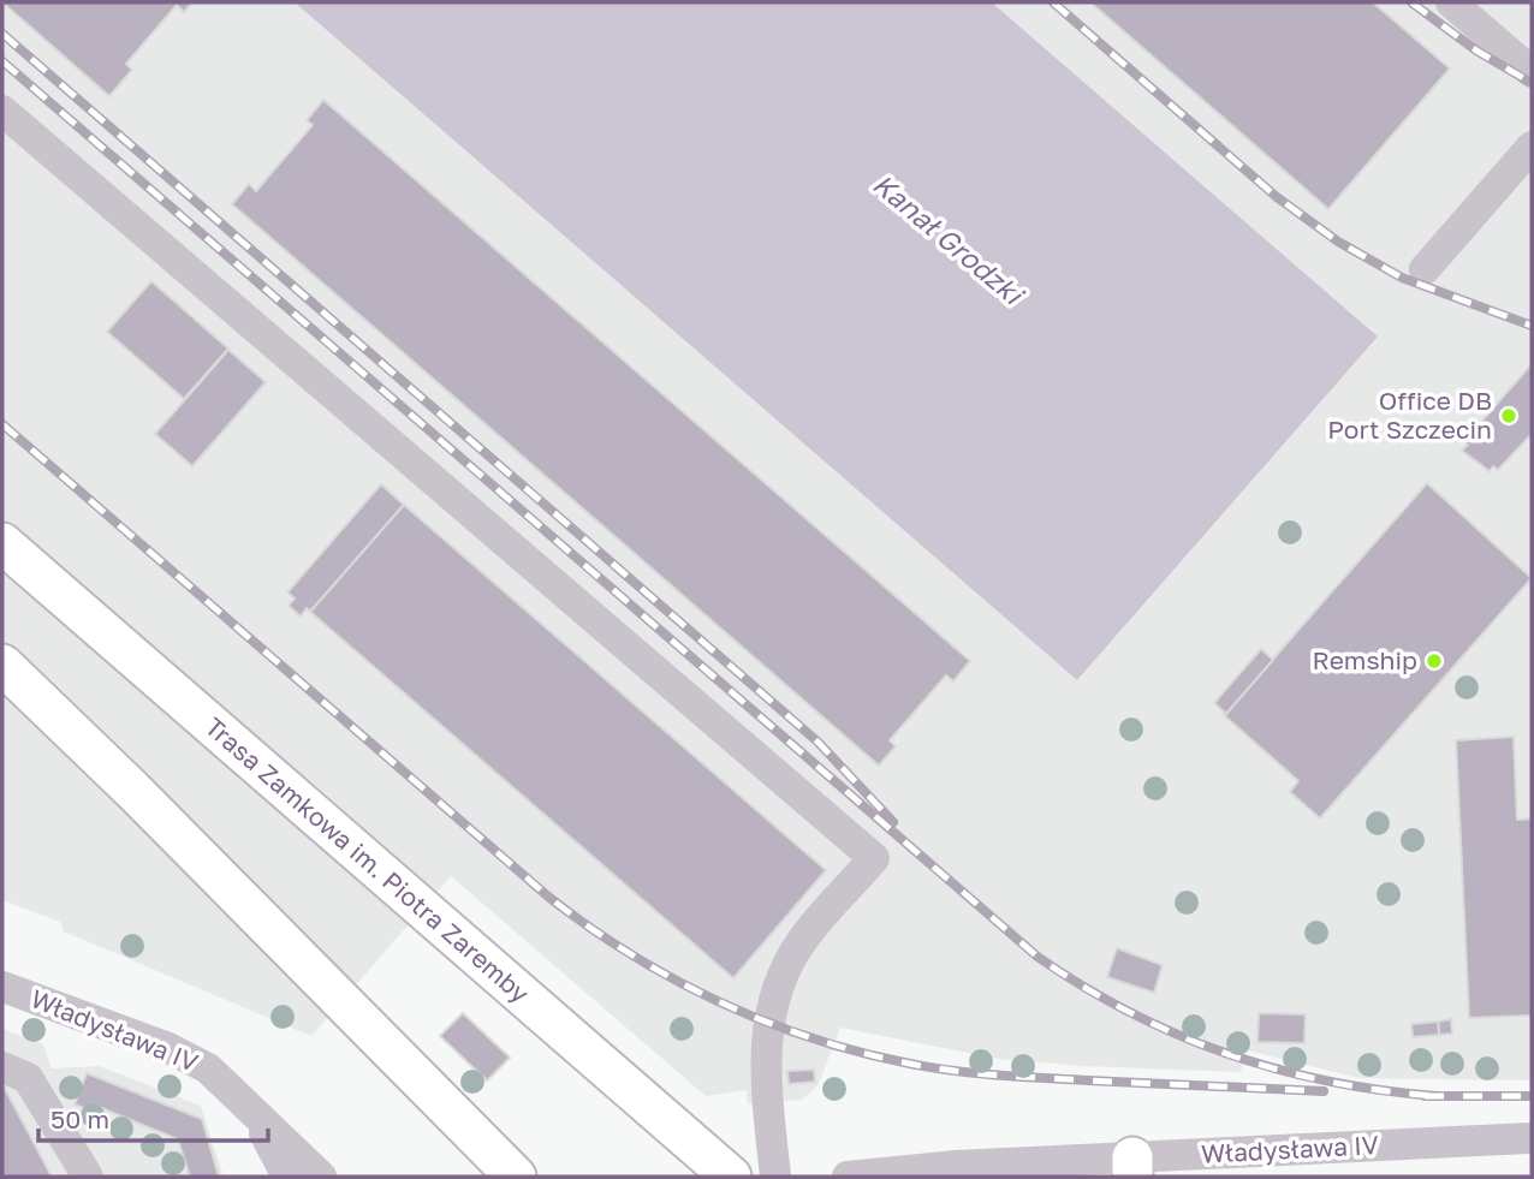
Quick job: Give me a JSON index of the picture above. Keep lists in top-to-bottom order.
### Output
{
  "streets": {
    "main road": ["Trasa Zamkowa im. Piotra Zaremby"],
    "street": ["Władysława IV"]
  },
  "water": ["Kanał Grodzki"],
  "places": ["Office DB Port Szczecin", "Remship"],
  "scale_bar": "50 m"
}
